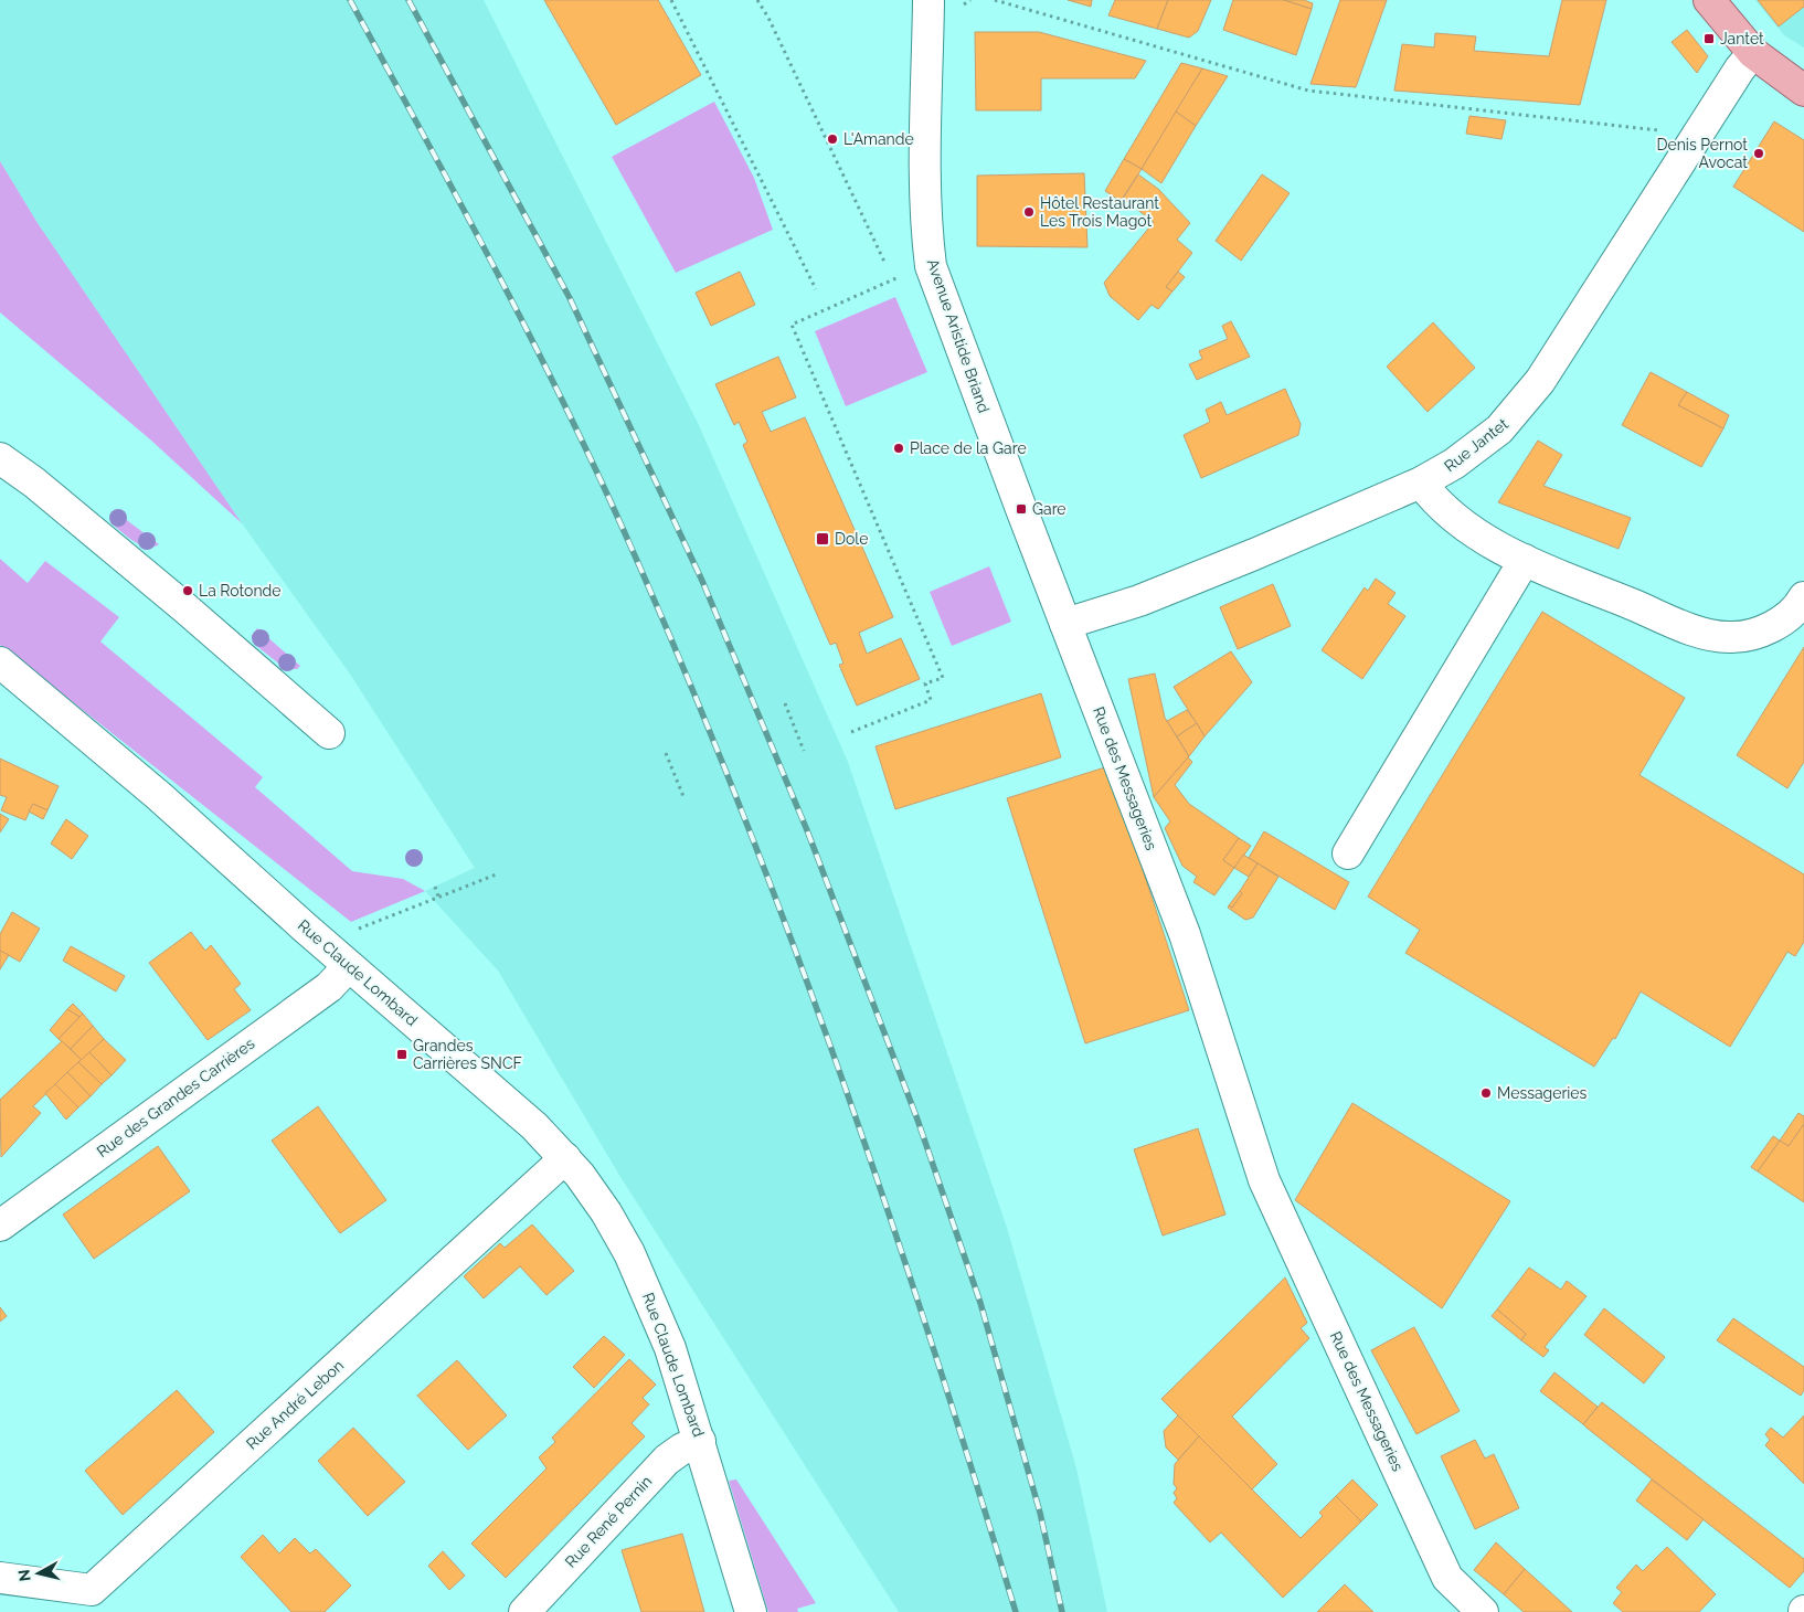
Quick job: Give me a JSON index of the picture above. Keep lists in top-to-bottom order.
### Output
{
  "streets": {
    "street": [
      "Avenue Aristide Briand",
      "Rue Jantet",
      "Rue des Messageries",
      "Rue Claude Lombard",
      "Rue des Grandes Carrières",
      "Rue André Lebon",
      "Rue René Pernin"
    ]
  },
  "crossings": [
    ["Avenue Aristide Briand", "Rue Jantet"],
    ["Avenue Aristide Briand", "Rue des Messageries"],
    ["Rue Jantet", "Rue des Messageries"],
    ["Rue Claude Lombard", "Rue des Grandes Carrières"],
    ["Rue Claude Lombard", "Rue André Lebon"],
    ["Rue Claude Lombard", "Rue René Pernin"]
  ],
  "places": {
    "transit": [
      "Jantet",
      "Gare",
      "Dole",
      "Grandes Carrières SNCF"
    ],
    "other": [
      "L'Amande",
      "Denis Pernot Avocat",
      "Hôtel Restaurant Les Trois Magot",
      "Place de la Gare",
      "La Rotonde",
      "Messageries"
    ]
  },
  "north": "left"
}
